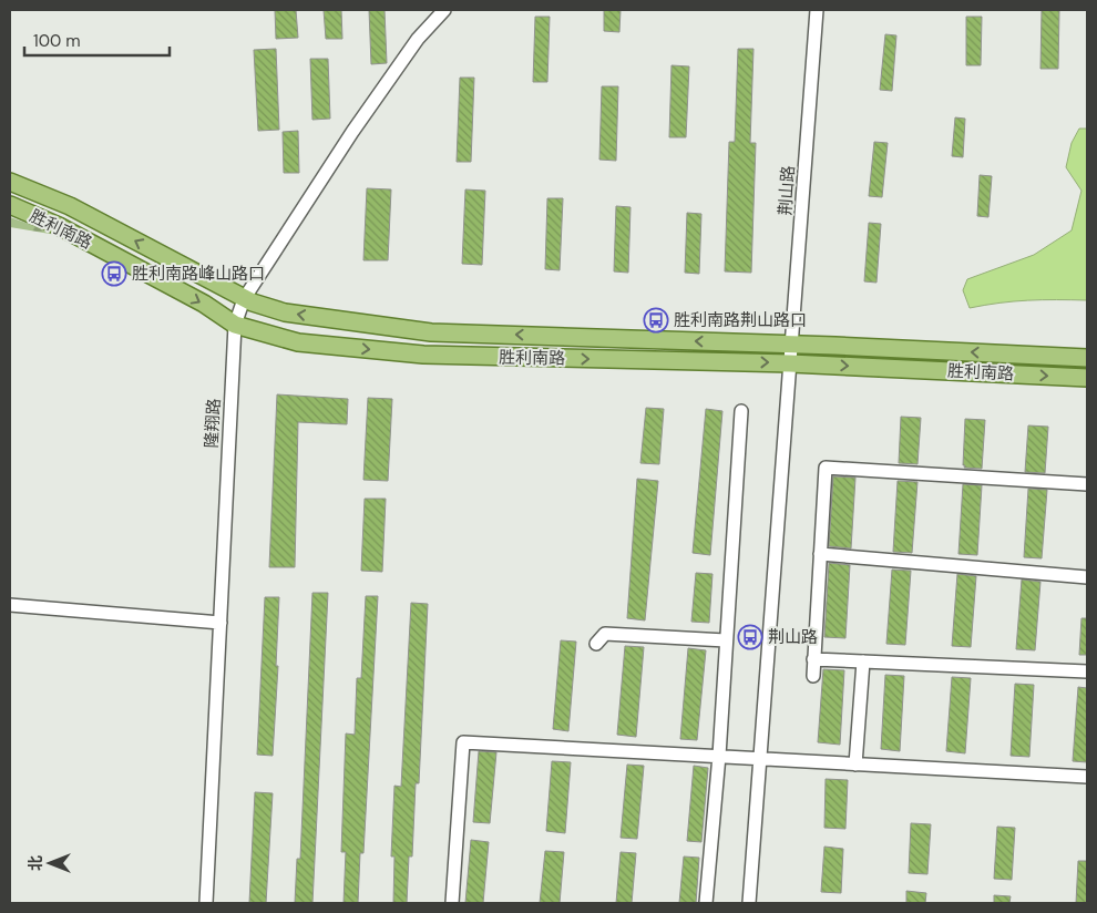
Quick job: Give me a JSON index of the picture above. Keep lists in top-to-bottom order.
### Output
{
  "streets": {
    "main road": ["胜利南路"],
    "street": ["荆山路", "隆翔路"]
  },
  "crossings": [
    ["荆山路", "胜利南路"],
    ["胜利南路", "隆翔路"]
  ],
  "places": {
    "bus stop": ["胜利南路峰山路口", "胜利南路荆山路口", "荆山路"]
  },
  "scale_bar": "100 m",
  "north": "left"
}
